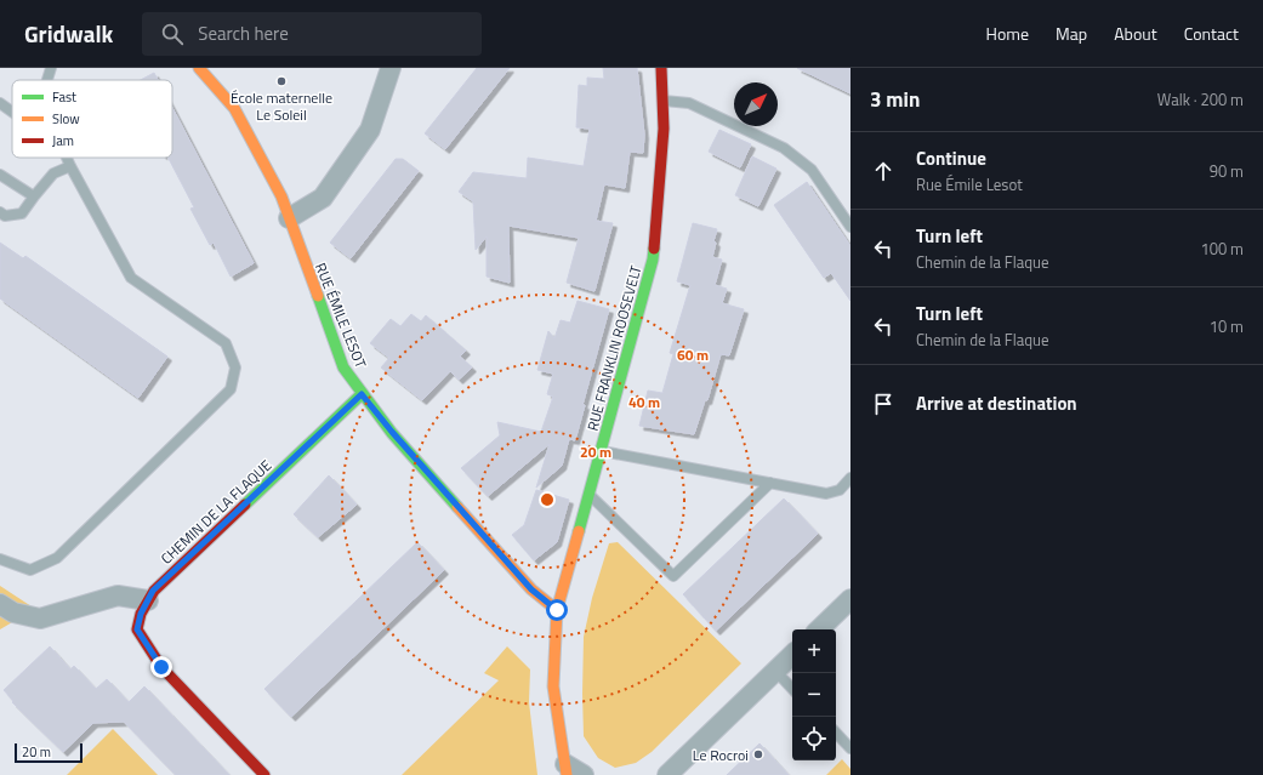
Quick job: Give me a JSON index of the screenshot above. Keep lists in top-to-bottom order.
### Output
{
  "streets": {
    "street": ["RUE ÉMILE LESOT", "RUE FRANKLIN ROOSEVELT", "CHEMIN DE LA FLAQUE"]
  },
  "crossings": [
    ["RUE ÉMILE LESOT", "RUE FRANKLIN ROOSEVELT"],
    ["RUE ÉMILE LESOT", "CHEMIN DE LA FLAQUE"]
  ],
  "places": ["École maternelle Le Soleil", "Le Rocroi"],
  "legend": ["Fast", "Slow", "Jam"],
  "scale_bar": "20 m",
  "north": "top right",
  "page": {
    "header": "Gridwalk",
    "search": "Search here",
    "nav": [
      "Home",
      "Map",
      "About",
      "Contact"
    ],
    "heading": ["3 min", "Walk · 200 m"],
    "list": [
      ["Continue", "Rue Émile Lesot", "90 m"],
      ["Turn left", "Chemin de la Flaque", "100 m"],
      ["Turn left", "Chemin de la Flaque", "10 m"],
      "Arrive at destination"
    ],
    "map_buttons": ["+", "−"],
    "scale": "20 m"
  },
  "rings": ["60 m", "40 m", "20 m"]
}
